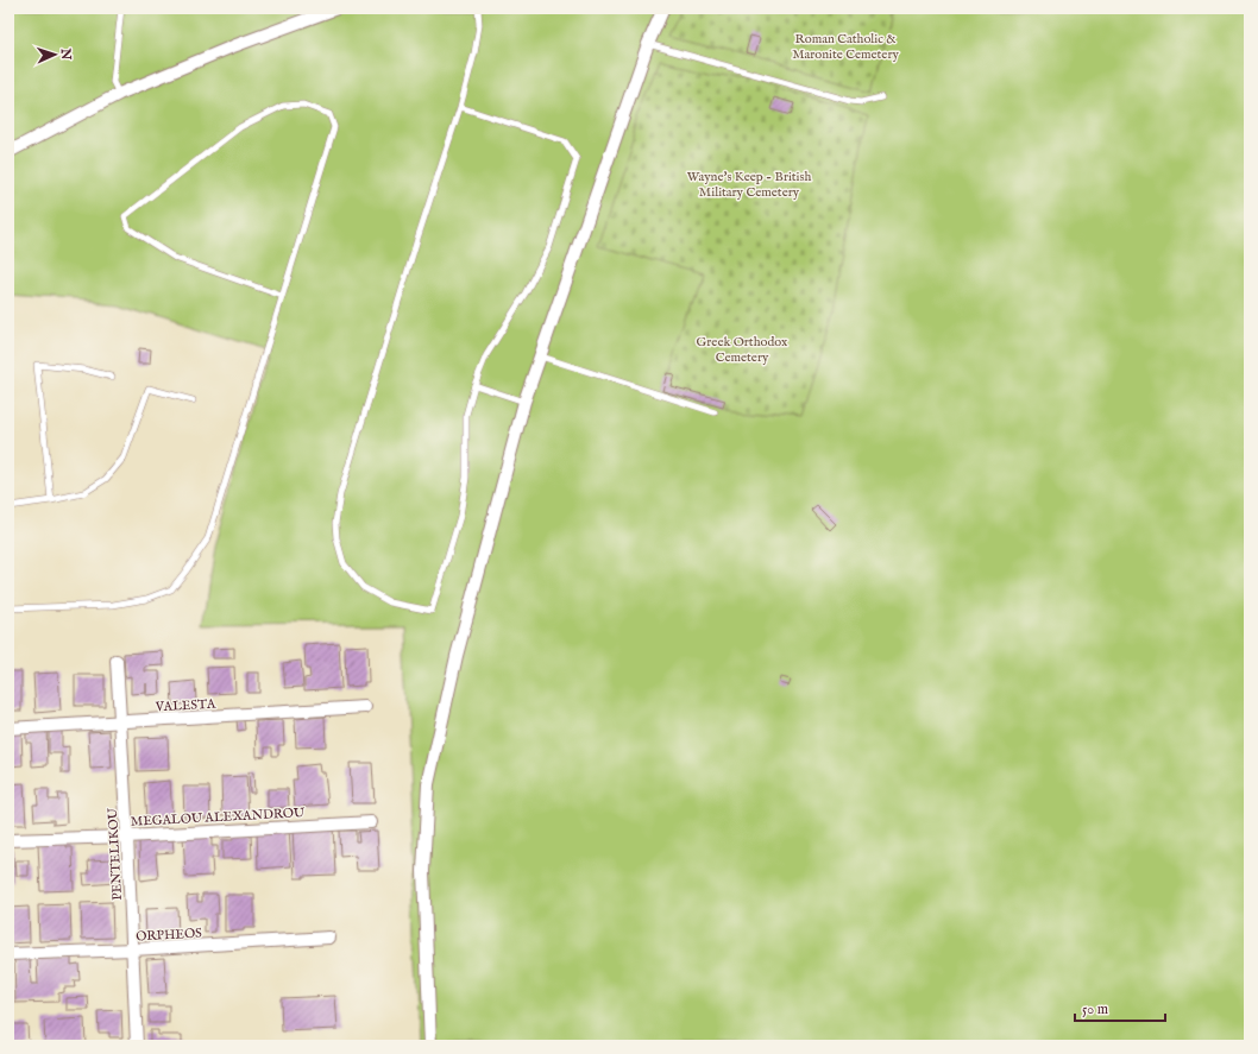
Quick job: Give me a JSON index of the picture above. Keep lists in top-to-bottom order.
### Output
{
  "streets": {
    "street": [
      "VALESTA",
      "MEGALOU ALEXANDROU",
      "PENTELIKOU",
      "ORPHEOS"
    ]
  },
  "crossings": [
    ["VALESTA", "PENTELIKOU"],
    ["MEGALOU ALEXANDROU", "PENTELIKOU"],
    ["PENTELIKOU", "ORPHEOS"]
  ],
  "parks": ["Roman Catholic & Maronite Cemetery", "Wayne's Keep - British Military Cemetery", "Greek Orthodox Cemetery"],
  "scale_bar": "50 m",
  "north": "right"
}
